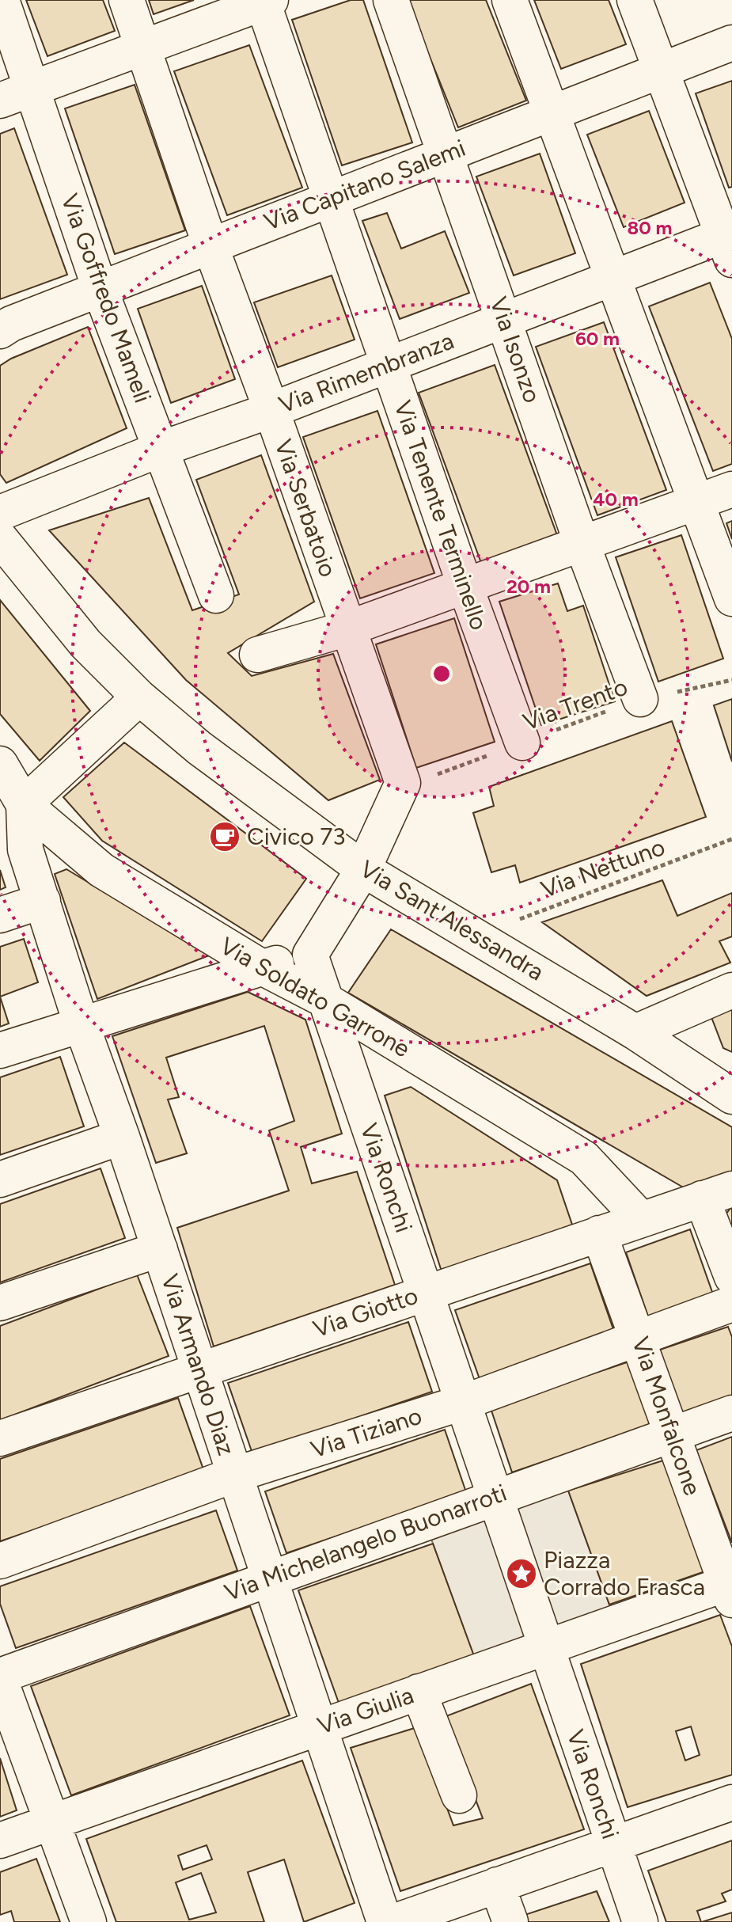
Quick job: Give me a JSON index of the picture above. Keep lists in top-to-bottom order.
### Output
{
  "streets": {
    "street": [
      "Via Capitano Salemi",
      "Via Goffredo Mameli",
      "Via Isonzo",
      "Via Rimembranza",
      "Via Serbatoio",
      "Via Tenente Terminello",
      "Via Sant'Alessandra",
      "Via Soldato Garrone",
      "Via Ronchi",
      "Via Giotto",
      "Via Armando Diaz",
      "Via Monfalcone",
      "Via Tiziano",
      "Via Michelangelo Buonarroti",
      "Via Giulia"
    ],
    "path": ["Via Trento", "Via Nettuno"]
  },
  "crossings": [
    ["Via Capitano Salemi", "Via Goffredo Mameli"],
    ["Via Capitano Salemi", "Via Isonzo"],
    ["Via Capitano Salemi", "Via Serbatoio"],
    ["Via Capitano Salemi", "Via Tenente Terminello"],
    ["Via Goffredo Mameli", "Via Rimembranza"],
    ["Via Isonzo", "Via Rimembranza"],
    ["Via Isonzo", "Via Trento"],
    ["Via Rimembranza", "Via Serbatoio"],
    ["Via Rimembranza", "Via Tenente Terminello"],
    ["Via Serbatoio", "Via Sant'Alessandra"],
    ["Via Tenente Terminello", "Via Trento"],
    ["Via Nettuno", "Via Sant'Alessandra"],
    ["Via Soldato Garrone", "Via Ronchi"],
    ["Via Soldato Garrone", "Via Giotto"],
    ["Via Soldato Garrone", "Via Armando Diaz"],
    ["Via Ronchi", "Via Giotto"],
    ["Via Ronchi", "Via Tiziano"],
    ["Via Ronchi", "Via Michelangelo Buonarroti"],
    ["Via Ronchi", "Via Giulia"],
    ["Via Giotto", "Via Armando Diaz"],
    ["Via Giotto", "Via Monfalcone"],
    ["Via Armando Diaz", "Via Tiziano"],
    ["Via Armando Diaz", "Via Michelangelo Buonarroti"],
    ["Via Armando Diaz", "Via Giulia"],
    ["Via Monfalcone", "Via Tiziano"],
    ["Via Monfalcone", "Via Michelangelo Buonarroti"],
    ["Via Monfalcone", "Via Giulia"]
  ],
  "places": {
    "cafe": ["Civico 73"],
    "place": ["Piazza Corrado Frasca"]
  },
  "rings": [
    "80 m",
    "60 m",
    "40 m",
    "20 m"
  ]
}
